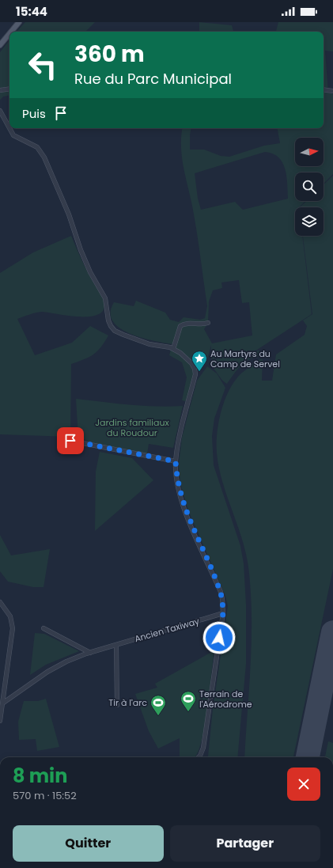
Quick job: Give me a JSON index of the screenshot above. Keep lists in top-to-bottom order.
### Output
{
  "streets": {
    "street": ["Ancien Taxiway"]
  },
  "parks": ["Jardins familiaux du Roudour"],
  "places": {
    "place": ["Au Martyrs du Camp de Servel"],
    "sports": ["Terrain de l'Aérodrome", "Tir à l'arc"]
  },
  "north": "right",
  "page": {
    "status": "15:44",
    "turn": ["360 m", "Rue du Parc Municipal"],
    "then": "Puis",
    "heading": ["8 min", "570 m · 15:52"],
    "buttons": ["Quitter", "Partager"]
  }
}
